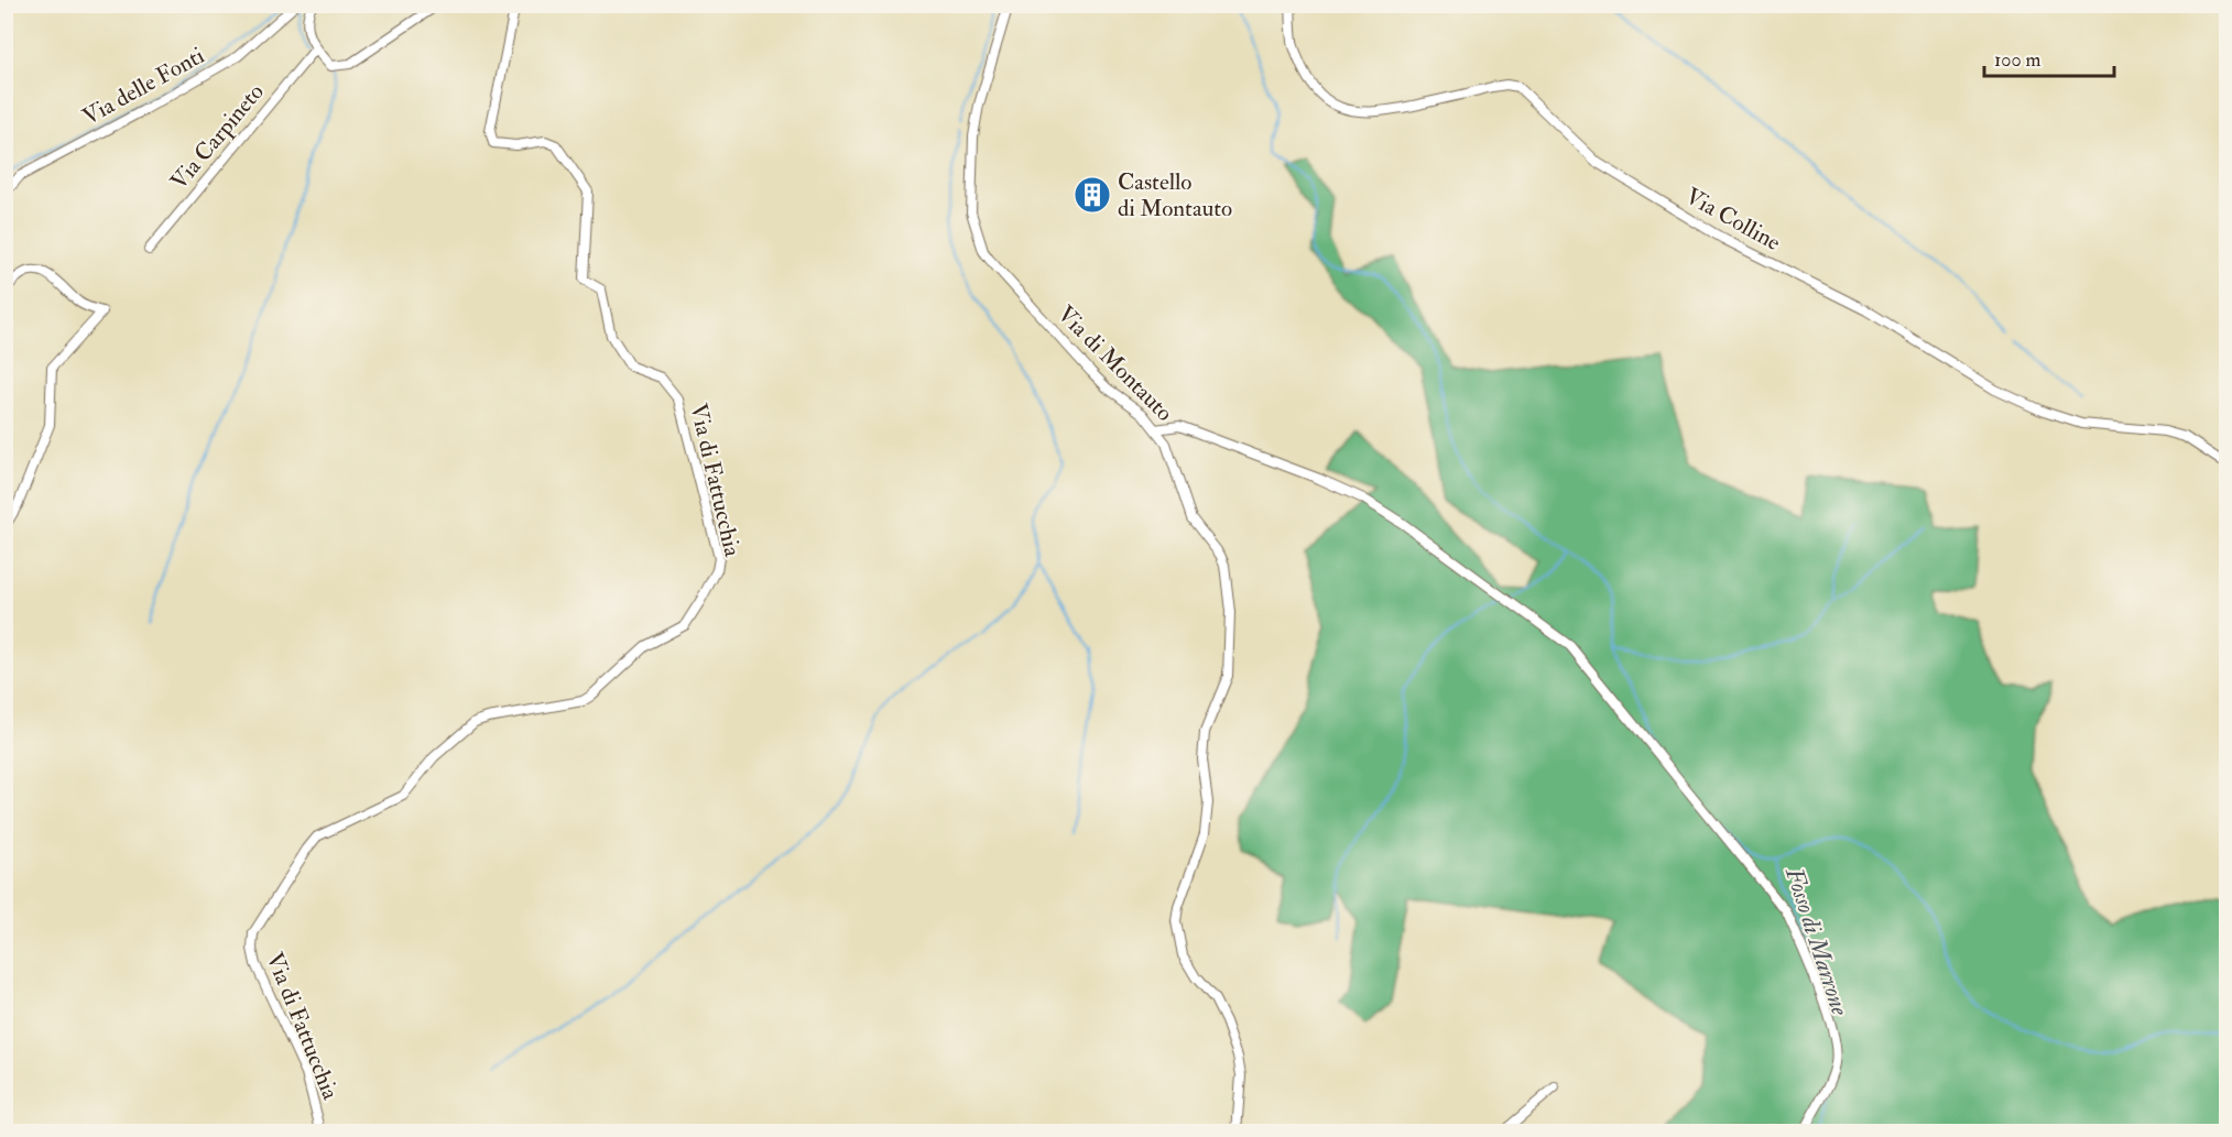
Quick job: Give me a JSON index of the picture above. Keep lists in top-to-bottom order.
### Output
{
  "streets": {
    "street": [
      "Via delle Fonti",
      "Via Carpineto",
      "Via Colline",
      "Via di Montauto",
      "Via di Fattucchia"
    ]
  },
  "water": ["Fosso di Marrone"],
  "places": {
    "building": ["Castello di Montauto"]
  },
  "scale_bar": "100 m"
}
